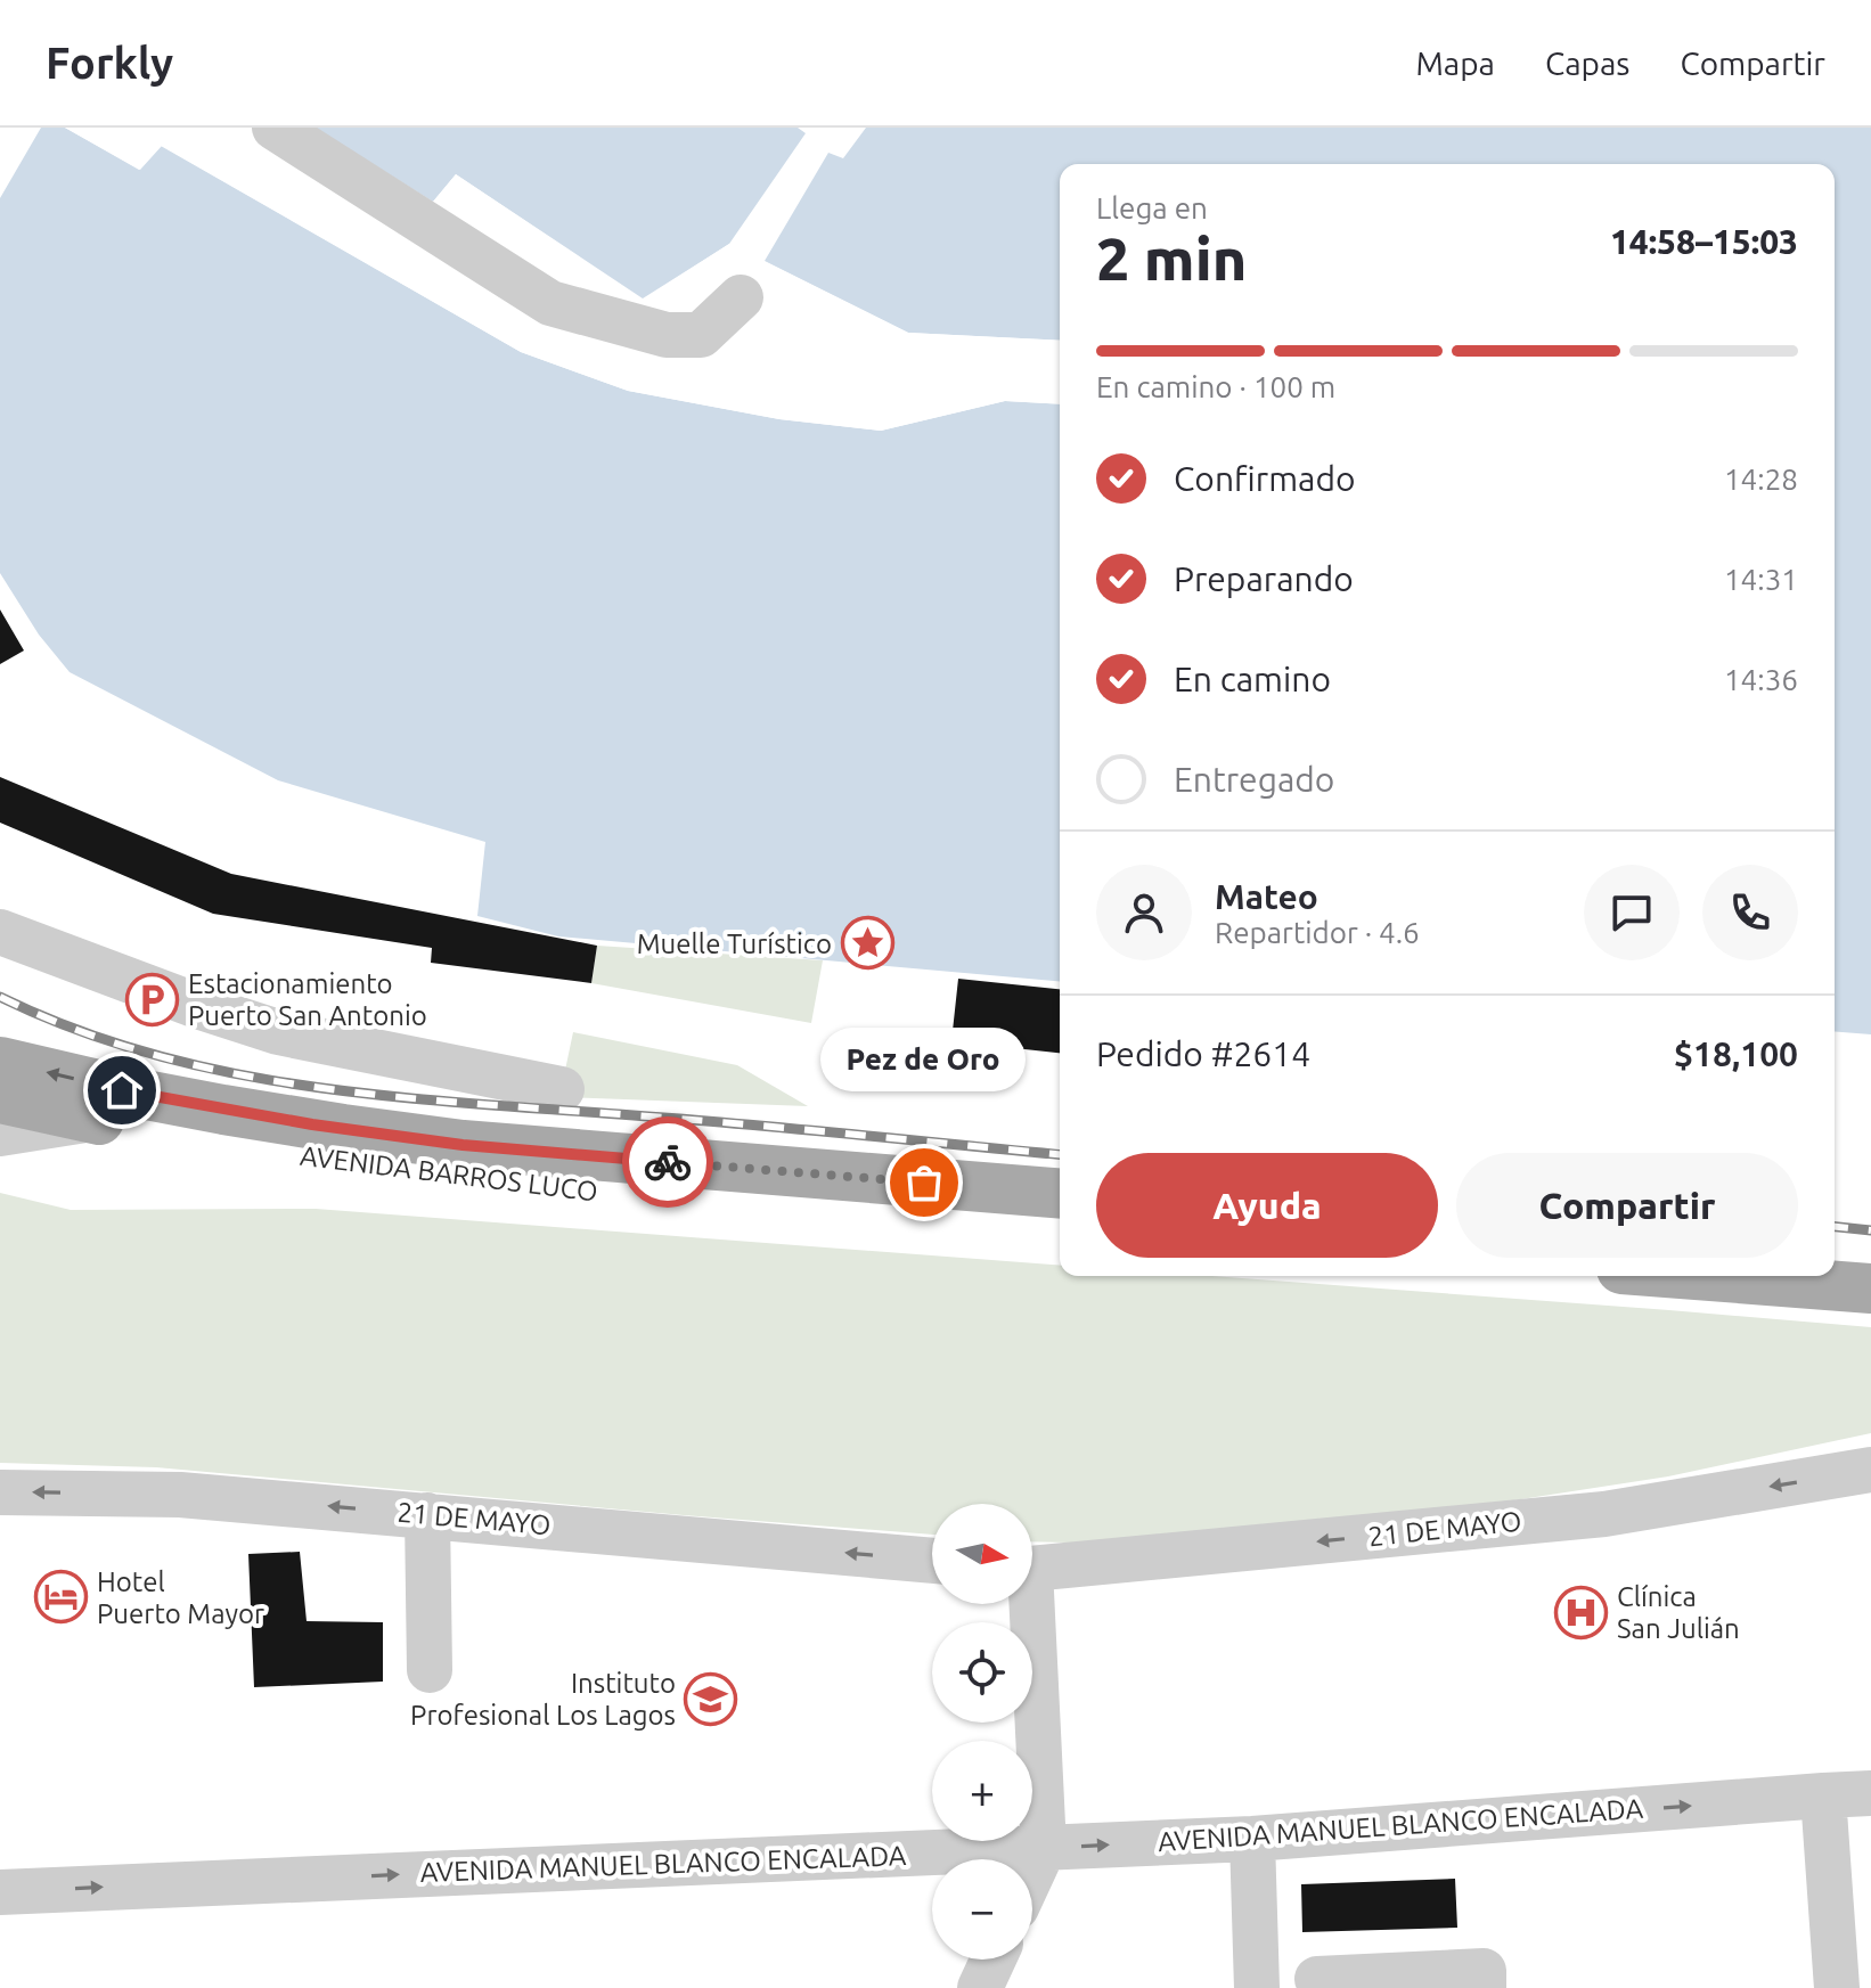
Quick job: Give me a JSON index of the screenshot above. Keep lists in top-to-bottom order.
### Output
{
  "streets": {
    "main road": ["AVENIDA BARROS LUCO"],
    "street": ["21 DE MAYO", "AVENIDA MANUEL BLANCO ENCALADA"]
  },
  "one_way": ["21 DE MAYO", "AVENIDA MANUEL BLANCO ENCALADA"],
  "places": {
    "place": ["Muelle Turístico"],
    "parking": ["Estacionamiento Puerto San Antonio"],
    "other": ["Pez de Oro"],
    "hotel": ["Hotel Puerto Mayor"],
    "hospital": ["Clínica San Julián"],
    "school or university": ["Instituto Profesional Los Lagos"]
  },
  "north": "right",
  "page": {
    "header": "Forkly",
    "nav": ["Mapa", "Capas", "Compartir"],
    "heading": ["2 min", "Llega en", "14:58–15:03"],
    "panel": [
      "Mateo",
      "Repartidor · 4.6",
      "Pedido #2614",
      "$18,100"
    ],
    "bar": "En camino · 100 m",
    "list": [
      ["Confirmado", "14:28"],
      ["Preparando", "14:31"],
      ["En camino", "14:36"],
      "Entregado"
    ],
    "bubble": "Pez de Oro",
    "buttons": ["Ayuda", "Compartir"],
    "map_buttons": ["+", "−"]
  }
}
